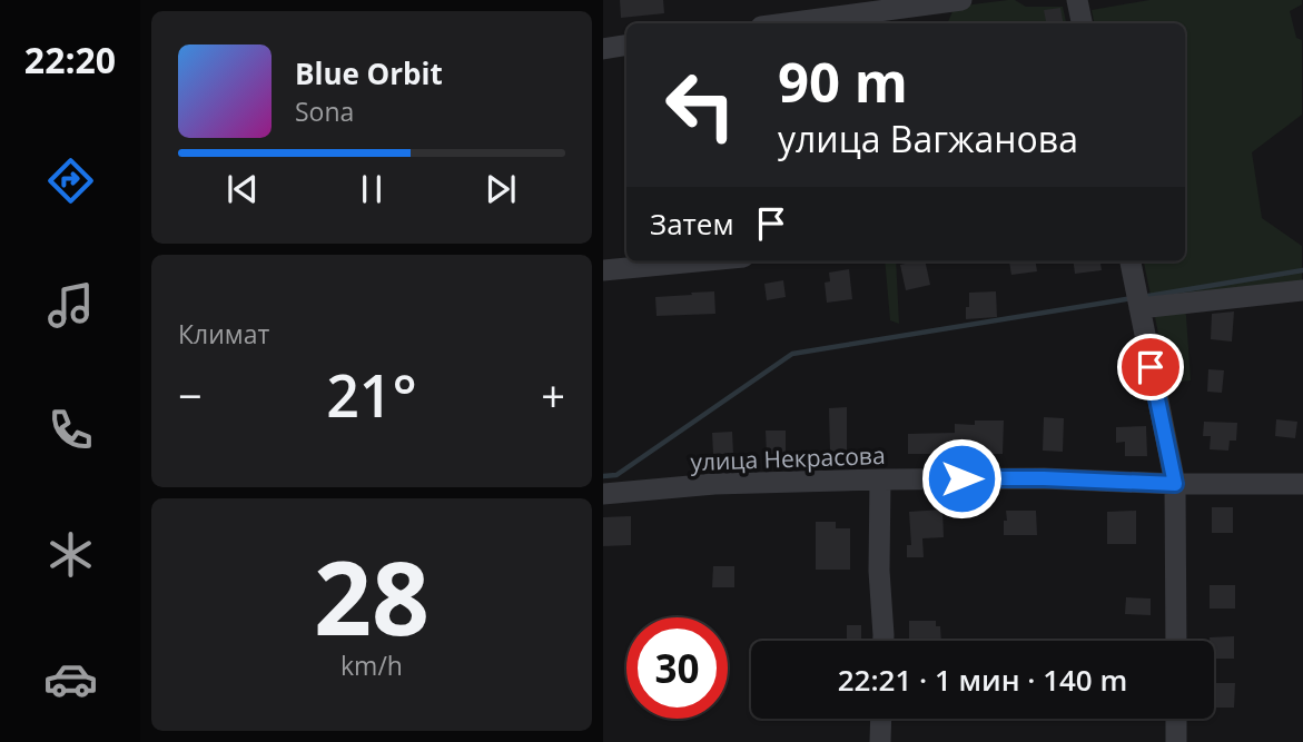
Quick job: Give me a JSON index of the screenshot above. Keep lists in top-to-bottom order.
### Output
{
  "streets": {
    "street": ["улица Некрасова"]
  },
  "page": {
    "tabs": "22:20",
    "turn": ["90 m", "улица Вагжанова"],
    "song": ["Blue Orbit", "Sona"],
    "then": "Затем",
    "tile": [
      "Климат",
      ["28", "km/h"]
    ],
    "heat": ["−", "21°", "+"],
    "limit": "30",
    "trip": "22:21 · 1 мин · 140 m"
  }
}
